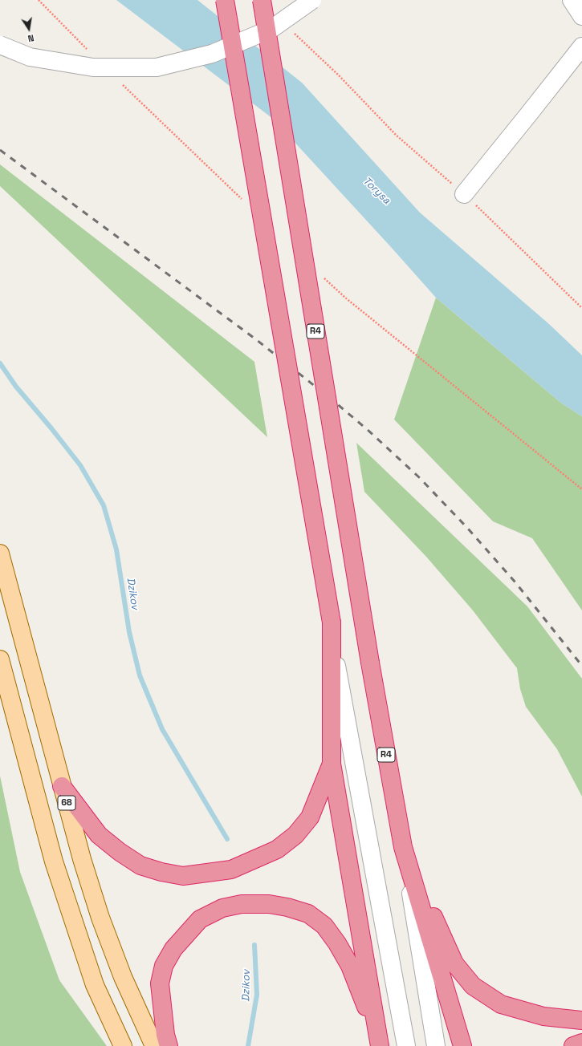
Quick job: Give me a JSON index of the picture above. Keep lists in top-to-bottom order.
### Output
{
  "streets": {
    "highway": ["R4"],
    "main road": ["68"]
  },
  "water": ["Torysa", "Dzikov"],
  "north": "bottom"
}
